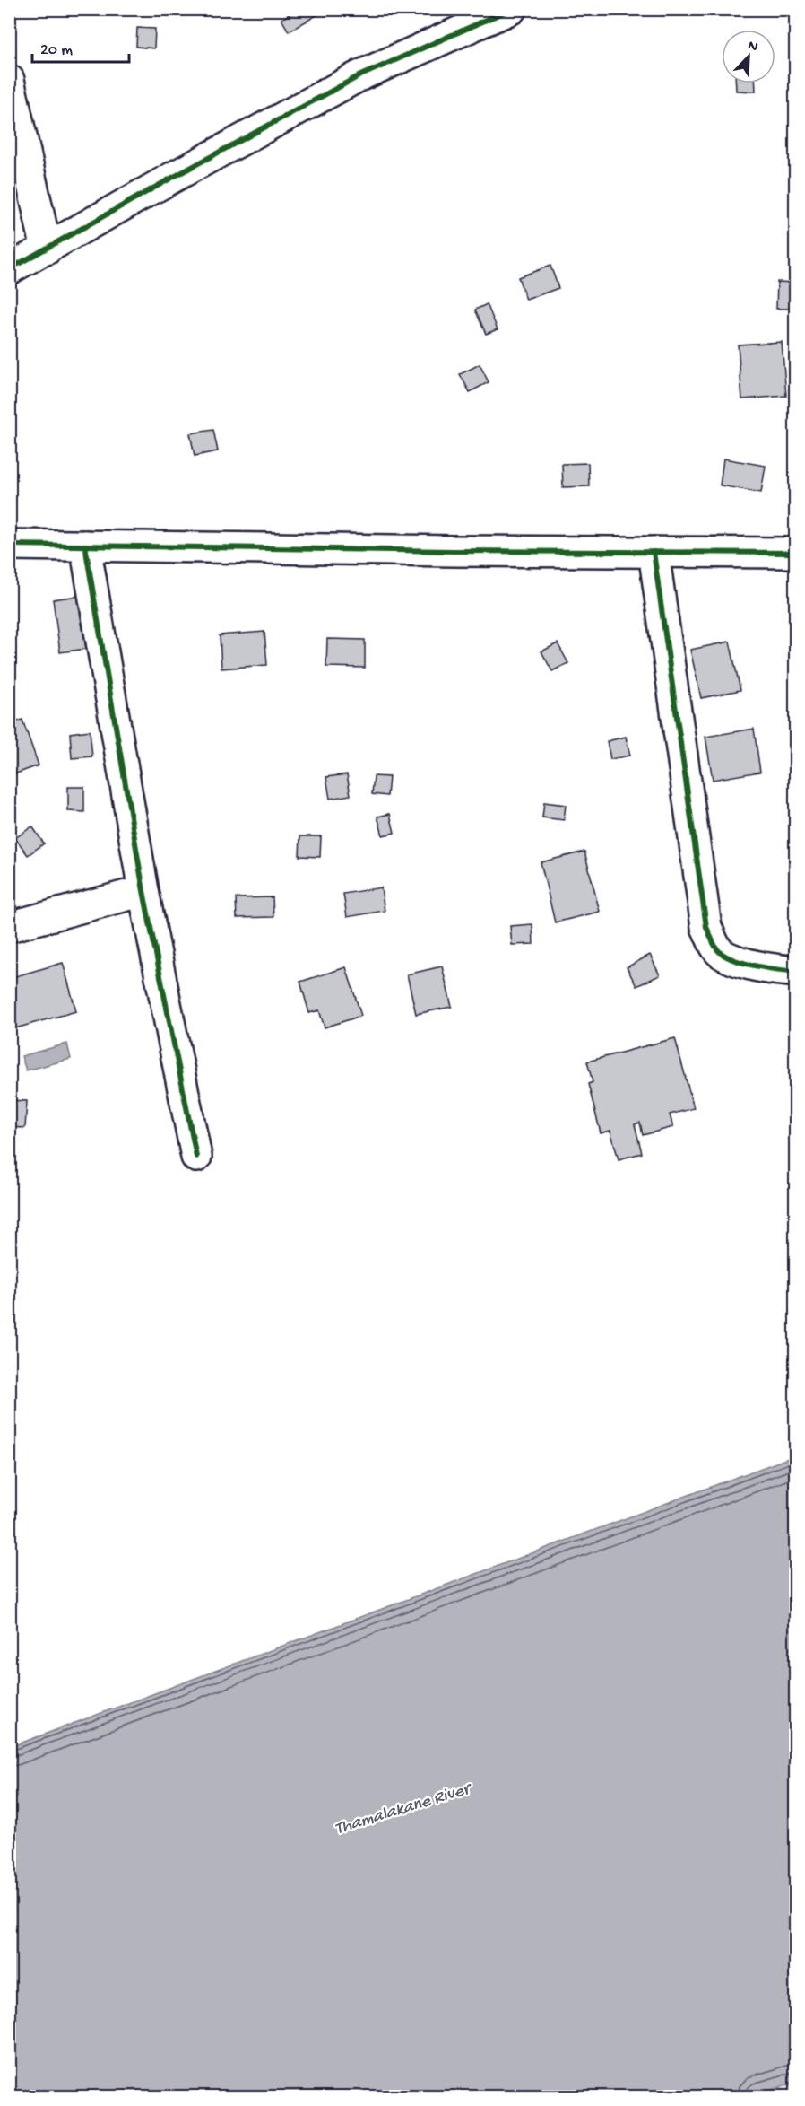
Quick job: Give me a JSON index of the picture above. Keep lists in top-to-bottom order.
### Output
{
  "water": ["Thamalakane River"],
  "scale_bar": "20 m",
  "north": "top right"
}
